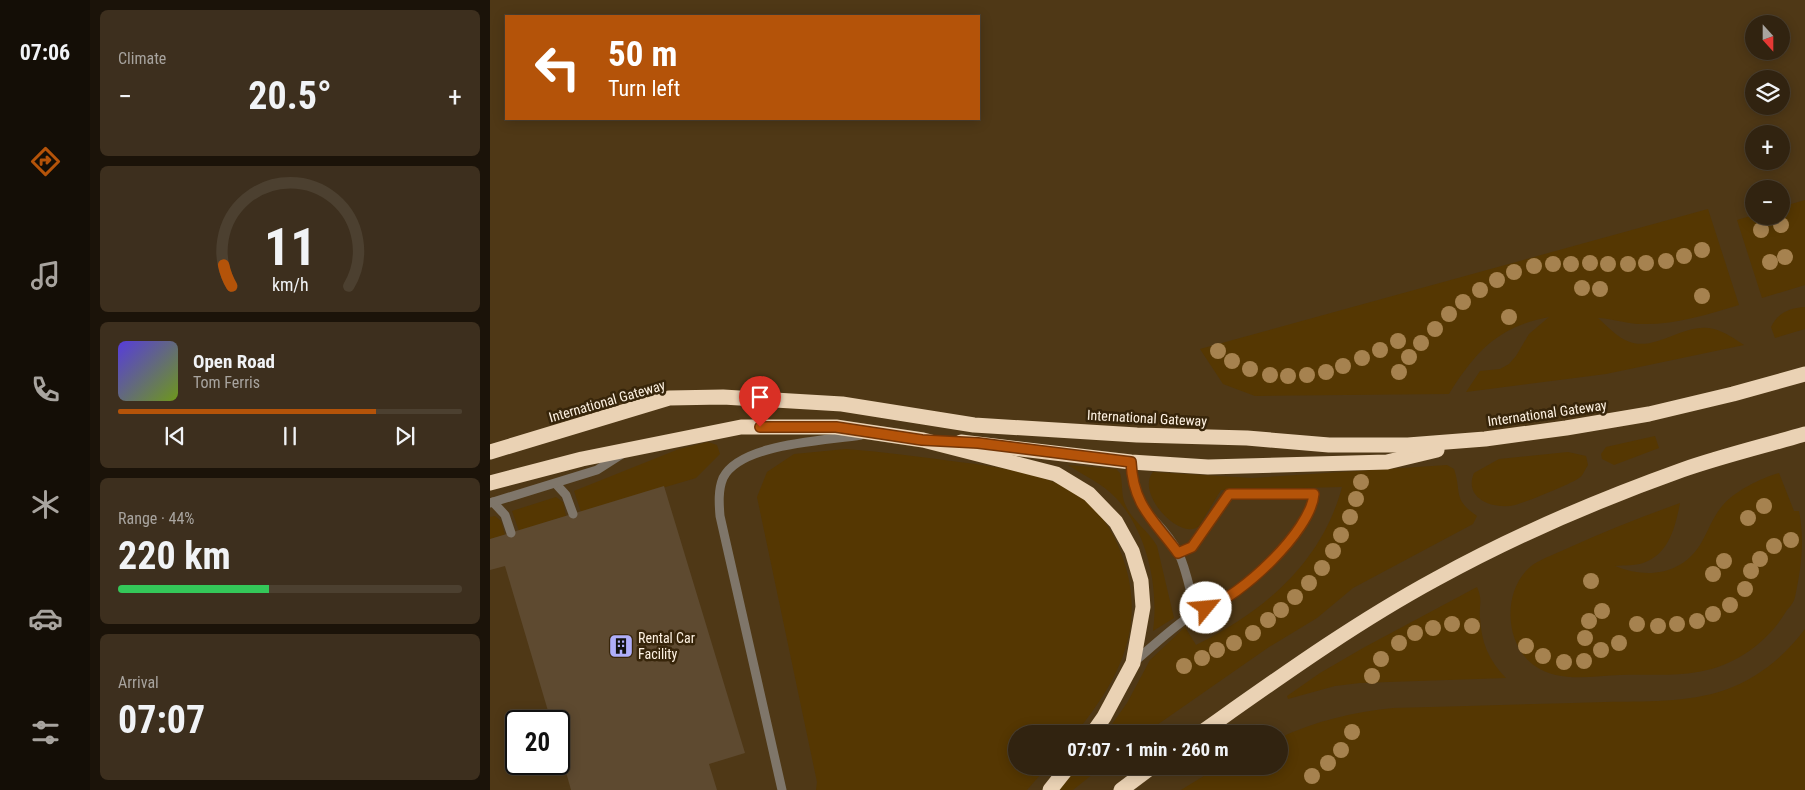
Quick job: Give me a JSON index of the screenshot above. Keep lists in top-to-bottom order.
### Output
{
  "streets": {
    "highway": ["International Gateway"]
  },
  "places": {
    "building": ["Rental Car Facility"]
  },
  "north": "bottom",
  "page": {
    "tabs": "07:06",
    "tile": [
      "Climate",
      ["Range · 44%", "220 km"],
      ["Arrival", "07:07"]
    ],
    "map_buttons": ["+", "−"],
    "turn": ["50 m", "Turn left"],
    "heat": ["−", "20.5°", "+"],
    "song": ["Open Road", "Tom Ferris"],
    "limit": "20",
    "trip": "07:07 · 1 min · 260 m",
    "gauge": ["11", "km/h"]
  }
}
